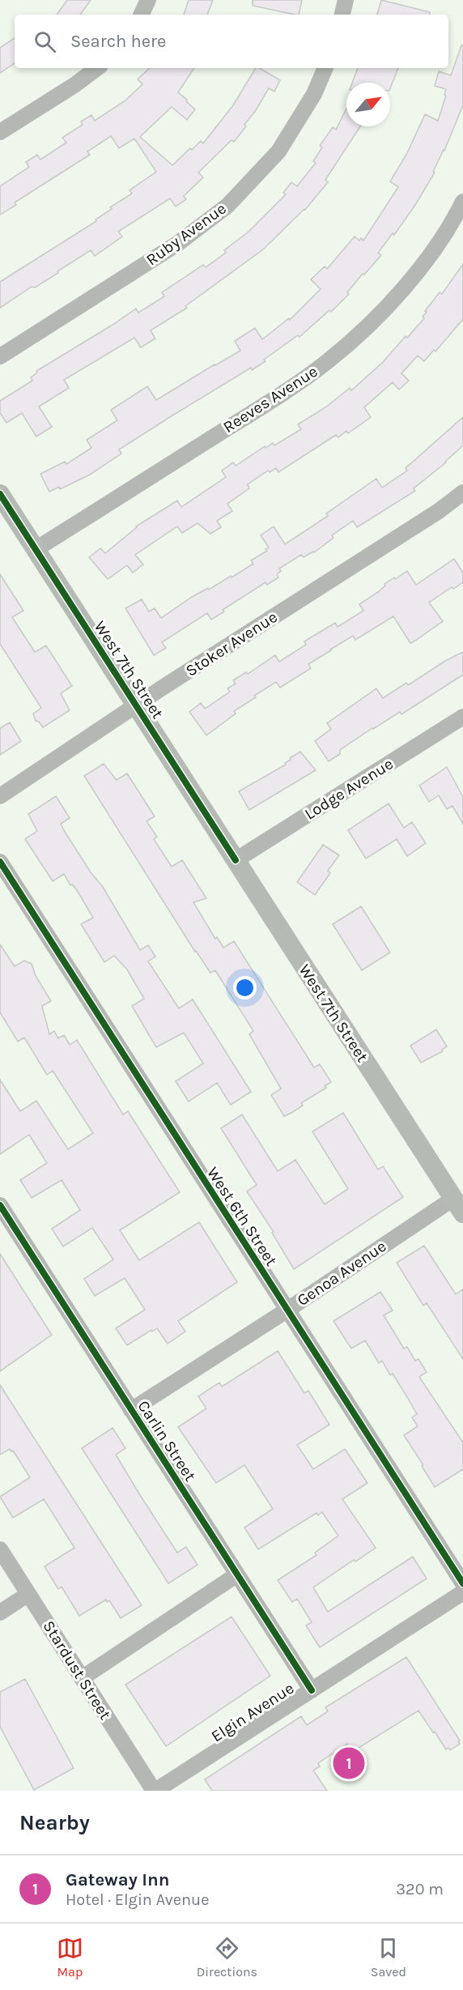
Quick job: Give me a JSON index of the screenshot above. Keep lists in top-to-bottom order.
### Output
{
  "streets": {
    "main road": ["West 7th Street"],
    "street": [
      "Ruby Avenue",
      "Reeves Avenue",
      "Stoker Avenue",
      "Lodge Avenue",
      "West 6th Street",
      "Genoa Avenue",
      "Carlin Street",
      "Stardust Street",
      "Elgin Avenue"
    ]
  },
  "crossings": [
    ["Reeves Avenue", "West 7th Street"],
    ["Stoker Avenue", "West 7th Street"],
    ["West 7th Street", "Lodge Avenue"],
    ["West 7th Street", "Genoa Avenue"],
    ["West 6th Street", "Genoa Avenue"],
    ["Genoa Avenue", "Carlin Street"],
    ["Carlin Street", "Elgin Avenue"],
    ["Stardust Street", "Elgin Avenue"]
  ],
  "north": "top right",
  "page": {
    "search": "Search here",
    "pins": "1",
    "heading": "Nearby",
    "list": [
      {
        "mark": "1",
        "name": "Gateway Inn",
        "note": "Hotel · Elgin Avenue",
        "value": "320 m"
      }
    ],
    "nav": ["Map", "Directions", "Saved"]
  }
}
